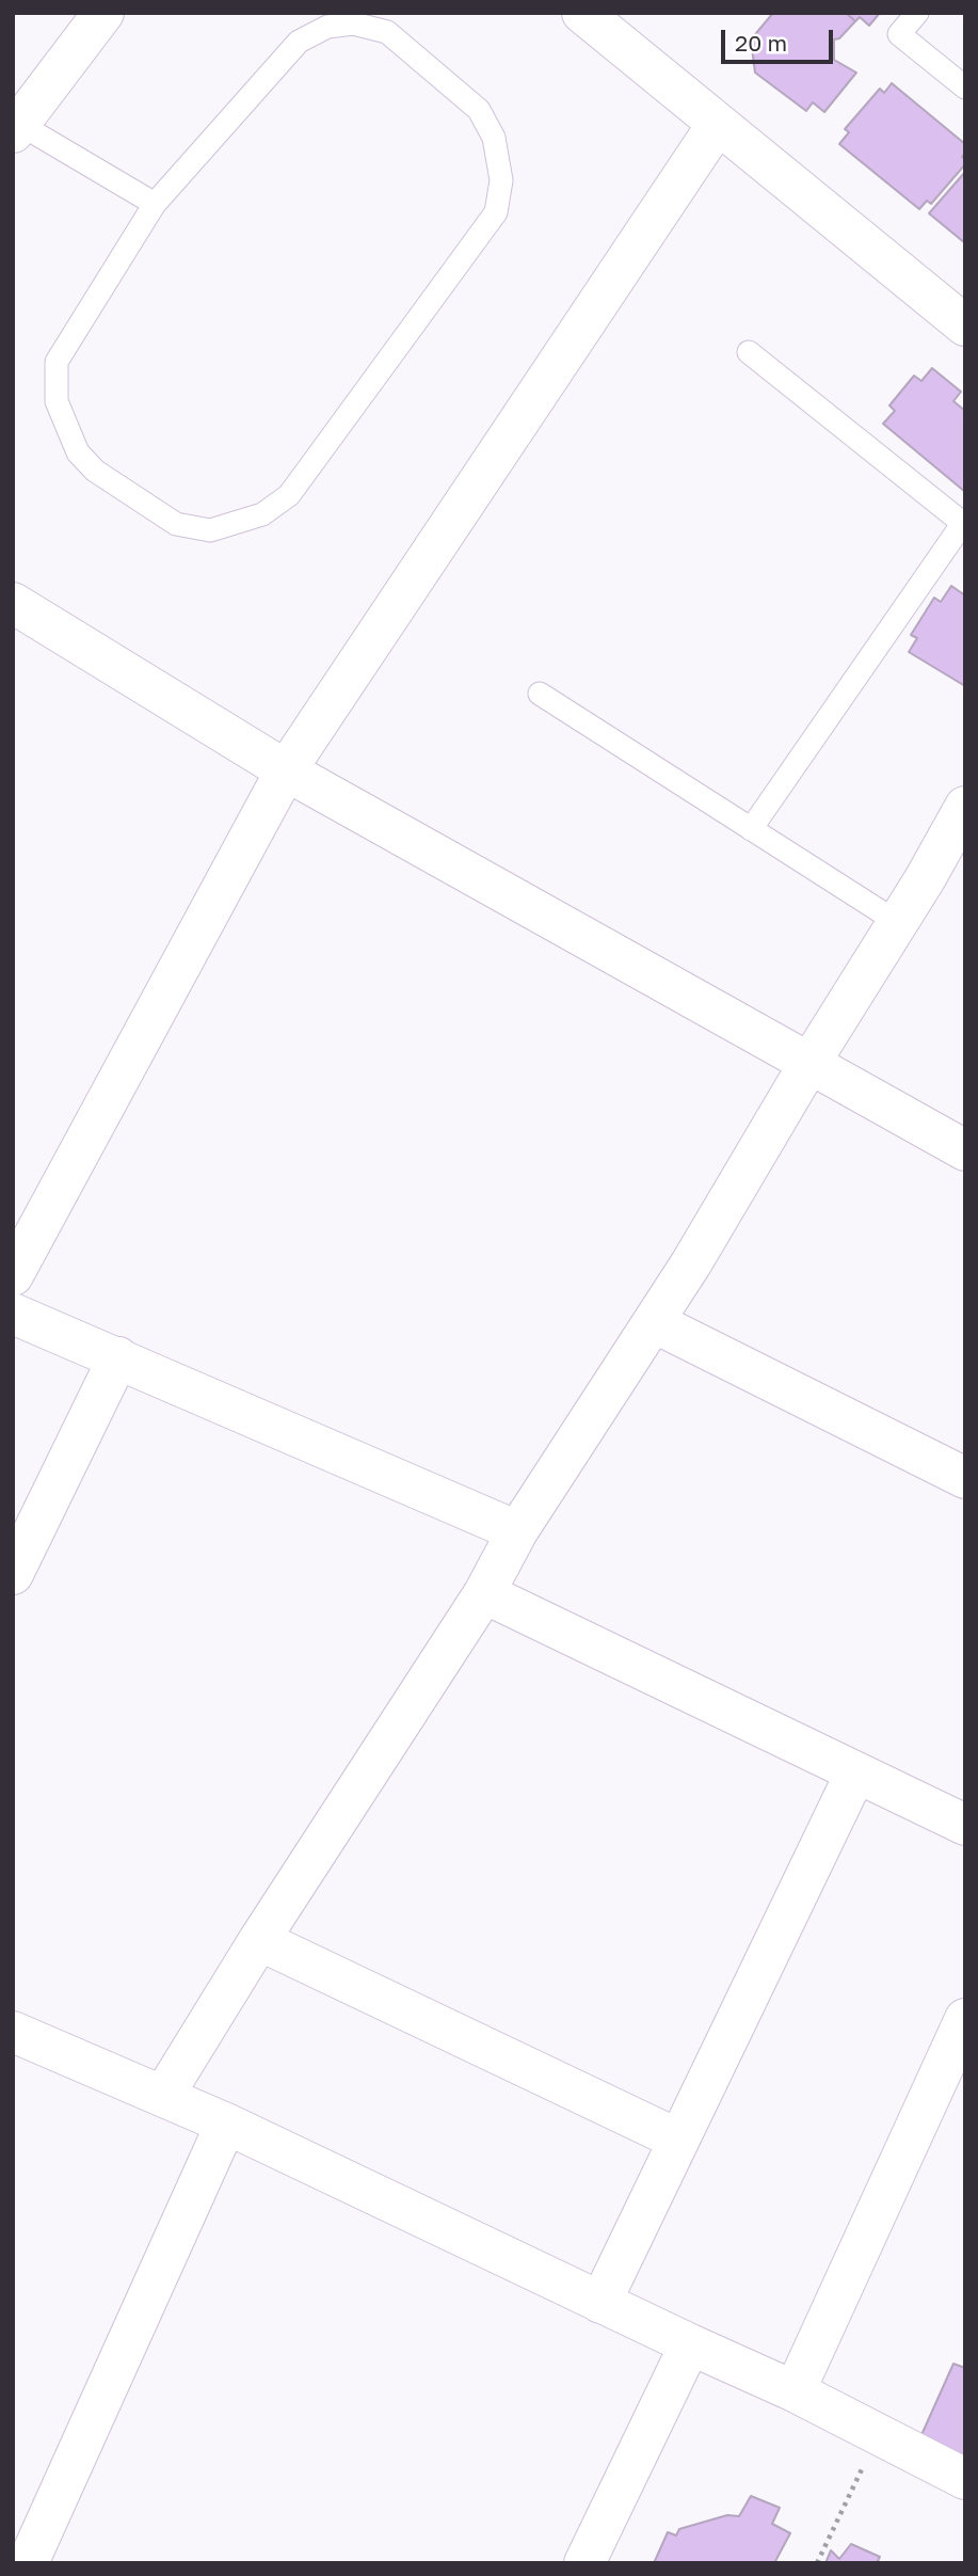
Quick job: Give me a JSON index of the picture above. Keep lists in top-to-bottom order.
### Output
{
  "scale_bar": "20 m"
}
